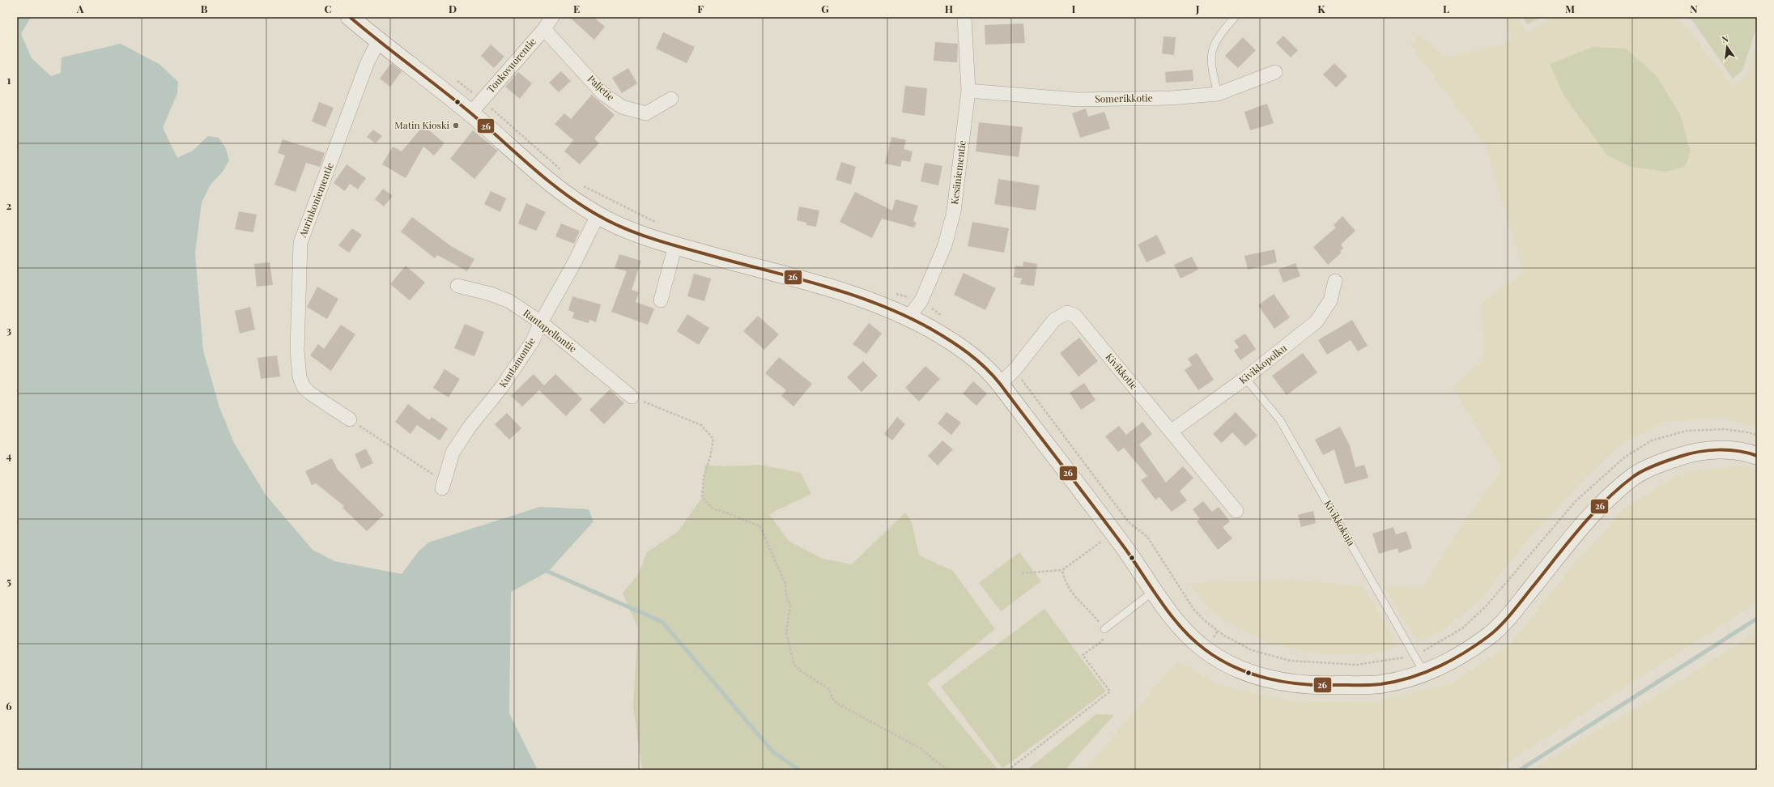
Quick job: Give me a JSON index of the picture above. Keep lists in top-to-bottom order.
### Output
{
  "streets": {
    "street": [
      "Toukovuorentie",
      "Paljetie",
      "Somerikkotie",
      "Kesäniementie",
      "Aurinkoniementie",
      "Rantapellontie",
      "Kuutamontie",
      "Kivikkopolku",
      "Kivikkotie"
    ],
    "lane": ["Kivikkokuja"]
  },
  "crossings": [
    ["Toukovuorentie", "Paljetie"],
    ["Somerikkotie", "Kesäniementie"],
    ["Rantapellontie", "Kuutamontie"],
    ["Kivikkopolku", "Kivikkotie"],
    ["Kivikkopolku", "Kivikkokuja"]
  ],
  "places": ["Matin Kioski"],
  "lines": ["transit line 26"],
  "north": "top",
  "grid": {
    "columns": [
      "A",
      "B",
      "C",
      "D",
      "E",
      "F",
      "G",
      "H",
      "I",
      "J",
      "K",
      "L",
      "M",
      "N"
    ],
    "rows": [
      "1",
      "2",
      "3",
      "4",
      "5",
      "6"
    ]
  }
}
